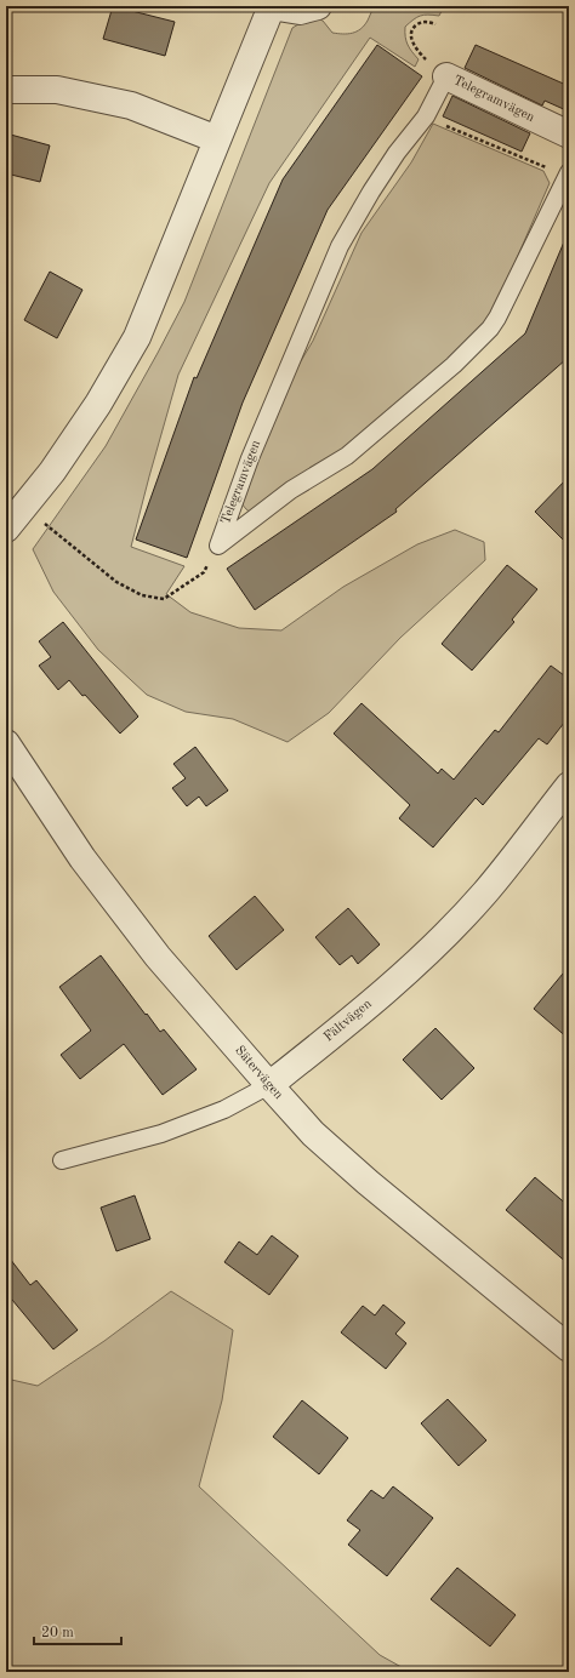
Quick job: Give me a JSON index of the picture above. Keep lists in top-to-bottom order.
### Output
{
  "streets": {
    "street": ["Telegramvägen", "Fältvägen", "Sätervägen"]
  },
  "crossings": [
    ["Fältvägen", "Sätervägen"]
  ],
  "scale_bar": "20 m"
}
